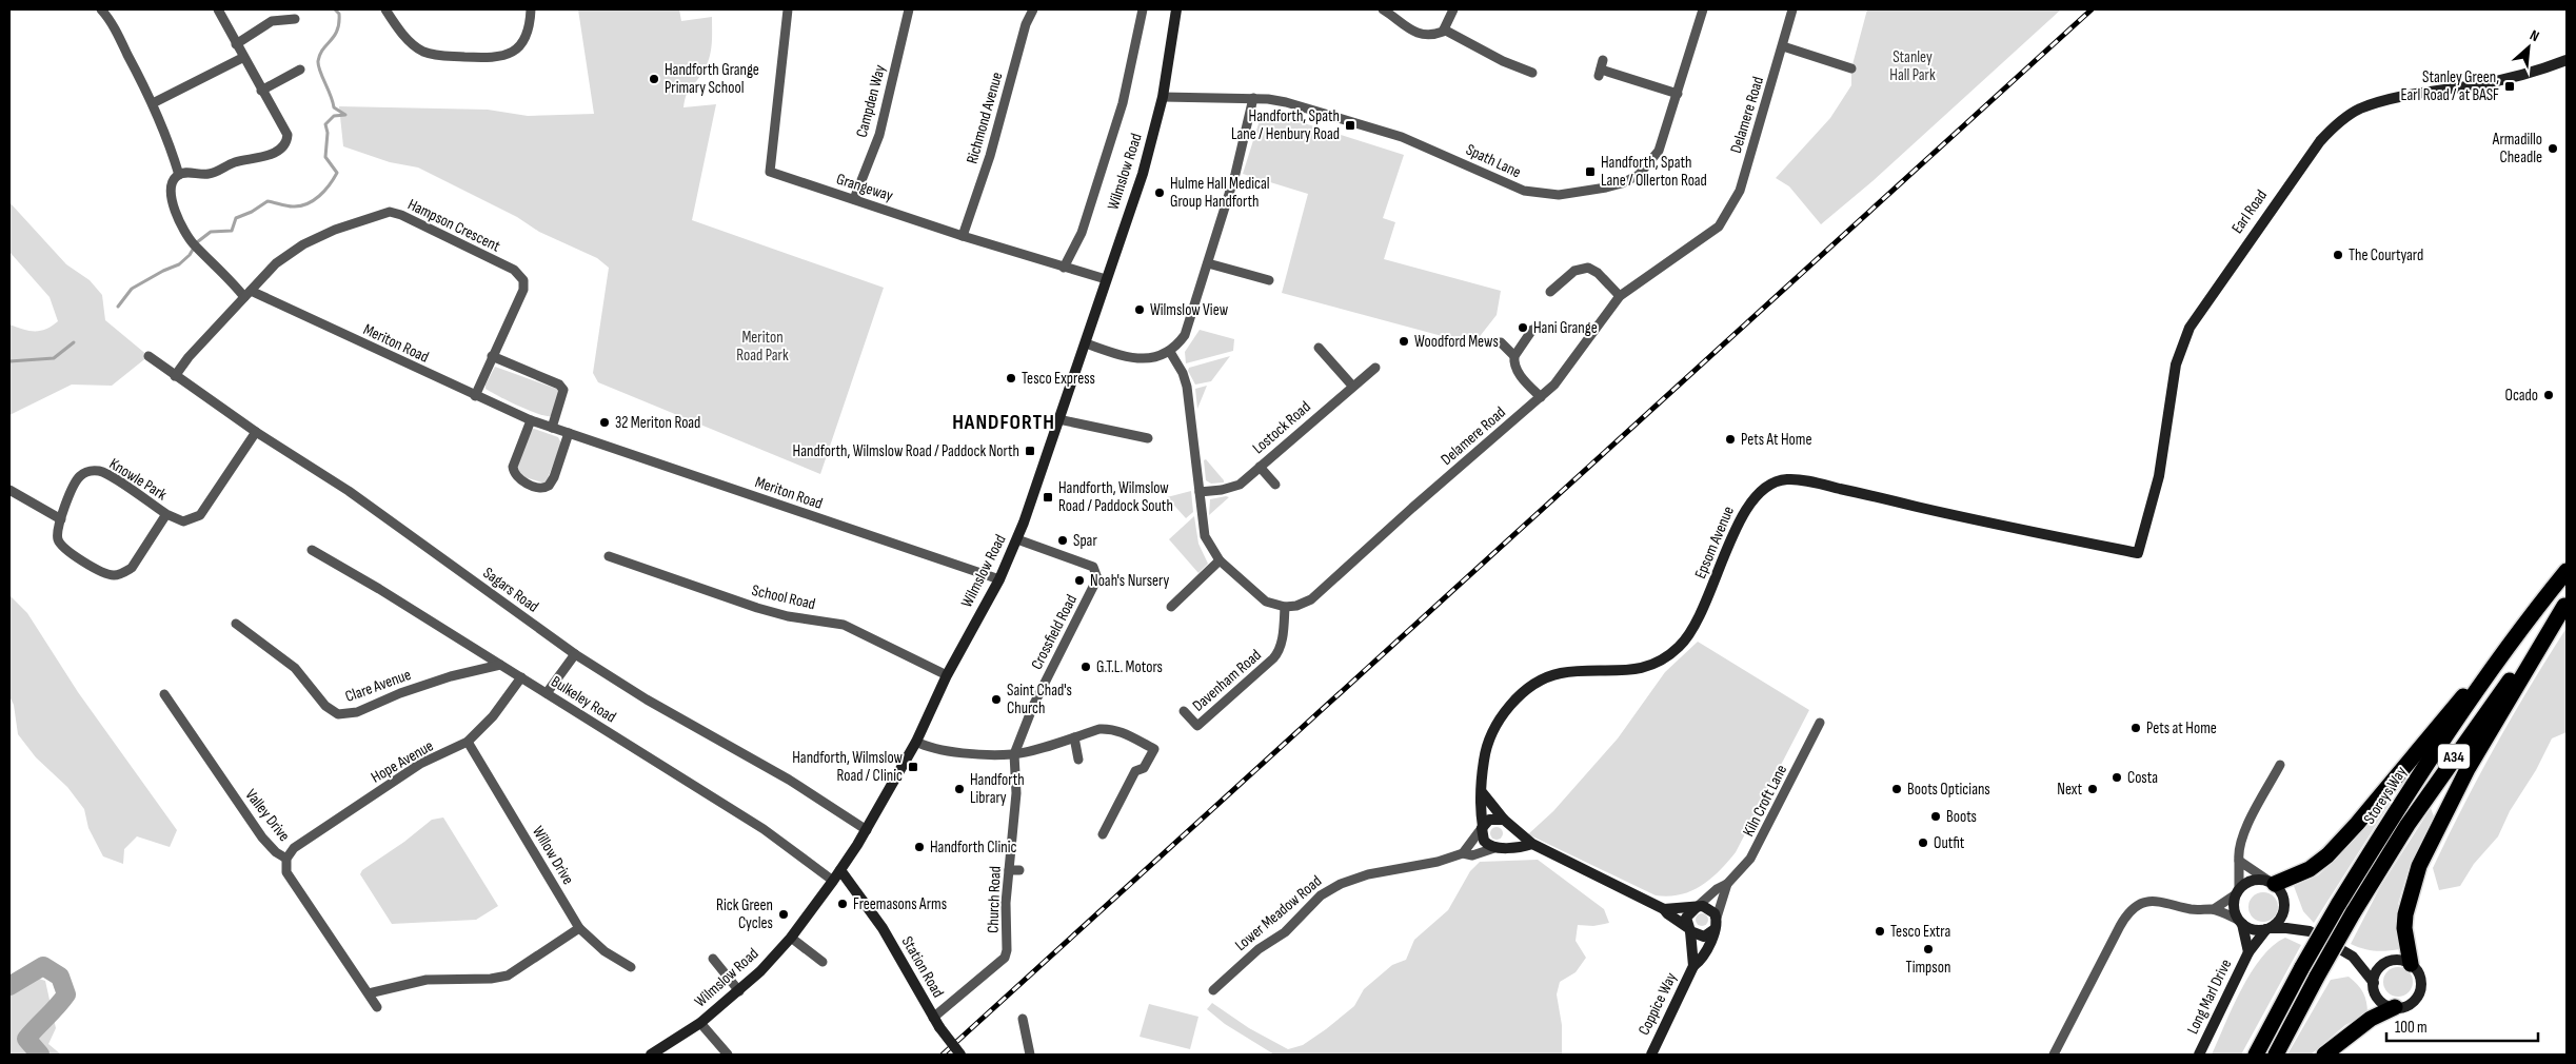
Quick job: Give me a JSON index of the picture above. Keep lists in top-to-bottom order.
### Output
{
  "streets": {
    "highway": ["A34", "Storeys Way"],
    "street": [
      "Campden Way",
      "Delamere Road",
      "Richmond Avenue",
      "Spath Lane",
      "Wilmslow Road",
      "Grangeway",
      "Earl Road",
      "Hampson Crescent",
      "Meriton Road",
      "Lostock Road",
      "Knowle Park",
      "Epsom Avenue",
      "Sagars Road",
      "School Road",
      "Crossfield Road",
      "Davenham Road",
      "Clare Avenue",
      "Bulkeley Road",
      "Hope Avenue",
      "Kiln Croft Lane",
      "Valley Drive",
      "Willow Drive",
      "Church Road",
      "Lower Meadow Road",
      "Station Road",
      "Long Marl Drive",
      "Coppice Way"
    ]
  },
  "crossings": [
    ["Campden Way", "Grangeway"],
    ["Delamere Road", "Davenham Road"],
    ["Richmond Avenue", "Grangeway"],
    ["Spath Lane", "Wilmslow Road"],
    ["Wilmslow Road", "Grangeway"],
    ["Wilmslow Road", "Meriton Road"],
    ["Wilmslow Road", "Sagars Road"],
    ["Wilmslow Road", "School Road"],
    ["Wilmslow Road", "Crossfield Road"],
    ["Wilmslow Road", "Bulkeley Road"],
    ["Wilmslow Road", "Station Road"],
    ["Earl Road", "Epsom Avenue"],
    ["Hampson Crescent", "Meriton Road"],
    ["Hampson Crescent", "Sagars Road"],
    ["Knowle Park", "Sagars Road"],
    ["Epsom Avenue", "Lower Meadow Road"],
    ["Crossfield Road", "Church Road"],
    ["Clare Avenue", "Bulkeley Road"],
    ["Bulkeley Road", "Hope Avenue"],
    ["Hope Avenue", "Valley Drive"],
    ["Hope Avenue", "Willow Drive"],
    ["Kiln Croft Lane", "Coppice Way"],
    ["Church Road", "Station Road"]
  ],
  "districts": ["HANDFORTH"],
  "parks": ["Stanley Hall Park", "Meriton Road Park"],
  "places": {
    "other": [
      "Handforth Grange Primary School",
      "Armadillo Cheadle",
      "Hulme Hall Medical Group Handforth",
      "The Courtyard",
      "Wilmslow View",
      "Hani Grange",
      "Woodford Mews",
      "Tesco Express",
      "Ocado",
      "32 Meriton Road",
      "Pets At Home",
      "Spar",
      "Noah's Nursery",
      "G.T.L. Motors",
      "Saint Chad's Church",
      "Pets at Home",
      "Costa",
      "Handforth Library",
      "Boots Opticians",
      "Next",
      "Boots",
      "Outfit",
      "Handforth Clinic",
      "Freemasons Arms",
      "Rick Green Cycles",
      "Tesco Extra",
      "Timpson"
    ],
    "transit": [
      "Stanley Green, Earl Road / at BASF",
      "Handforth, Spath Lane / Henbury Road",
      "Handforth, Spath Lane / Ollerton Road",
      "Handforth, Wilmslow Road / Paddock North",
      "Handforth, Wilmslow Road / Paddock South",
      "Handforth, Wilmslow Road / Clinic"
    ]
  },
  "scale_bar": "100 m",
  "north": "top right"
}
